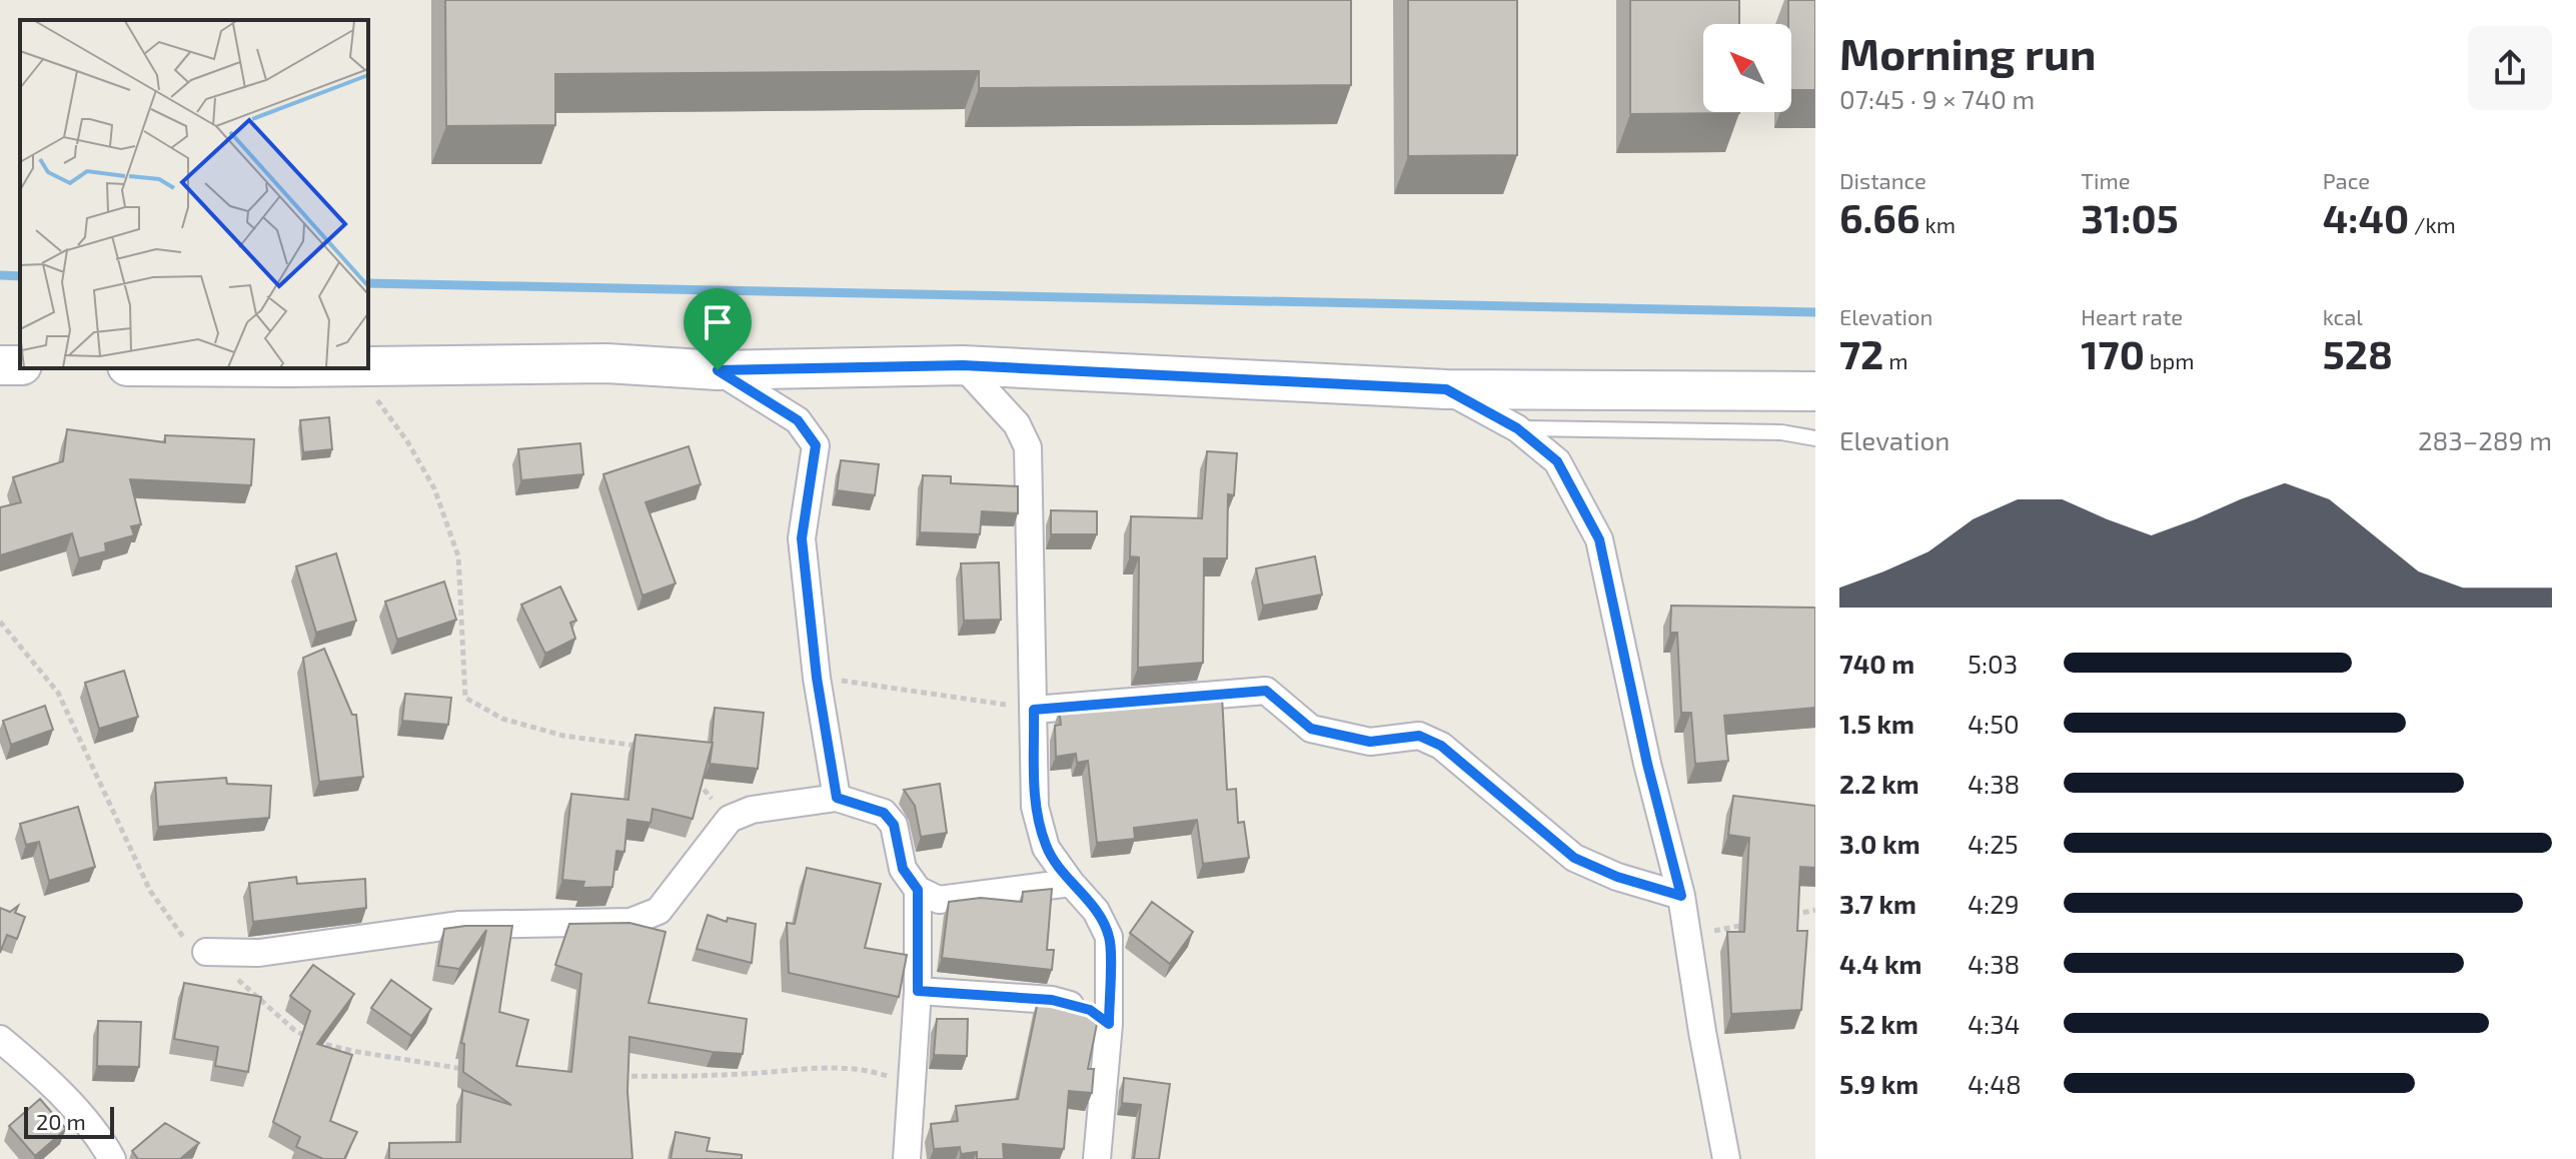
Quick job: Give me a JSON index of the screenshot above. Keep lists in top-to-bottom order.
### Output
{
  "scale_bar": "20 m",
  "north": "top left",
  "page": {
    "heading": ["Morning run", "07:45 · 9 × 740 m"],
    "stats": [
      ["Distance", "6.66 km"],
      ["Time", "31:05"],
      ["Pace", "4:40 /km"],
      ["Elevation", "72 m"],
      ["Heart rate", "170 bpm"],
      ["kcal", "528"]
    ],
    "chart": ["Elevation", "283–289 m"],
    "list": [
      {
        "name": "740 m",
        "note": "5:03"
      },
      {
        "name": "1.5 km",
        "note": "4:50"
      },
      {
        "name": "2.2 km",
        "note": "4:38"
      },
      {
        "name": "3.0 km",
        "note": "4:25"
      },
      {
        "name": "3.7 km",
        "note": "4:29"
      },
      {
        "name": "4.4 km",
        "note": "4:38"
      },
      {
        "name": "5.2 km",
        "note": "4:34"
      },
      {
        "name": "5.9 km",
        "note": "4:48"
      }
    ],
    "scale": "20 m"
  }
}
